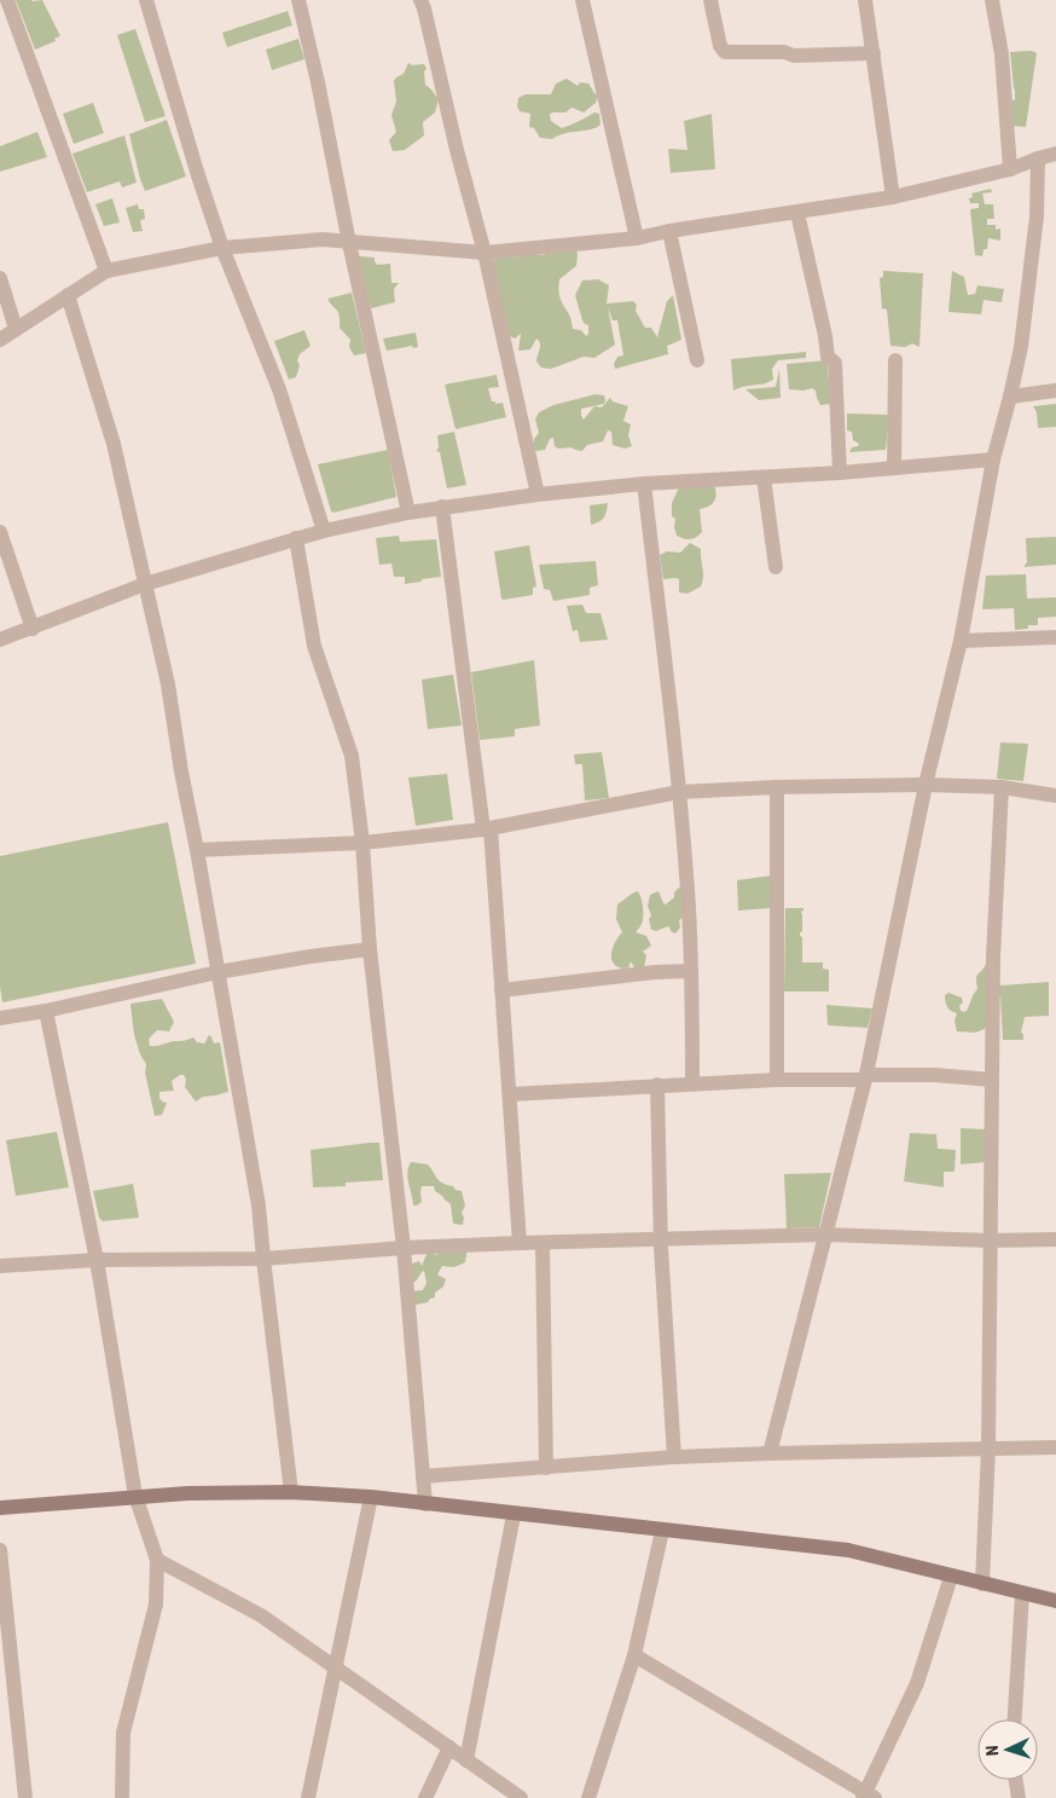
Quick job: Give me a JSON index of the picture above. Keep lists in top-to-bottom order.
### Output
{
  "north": "left"
}
